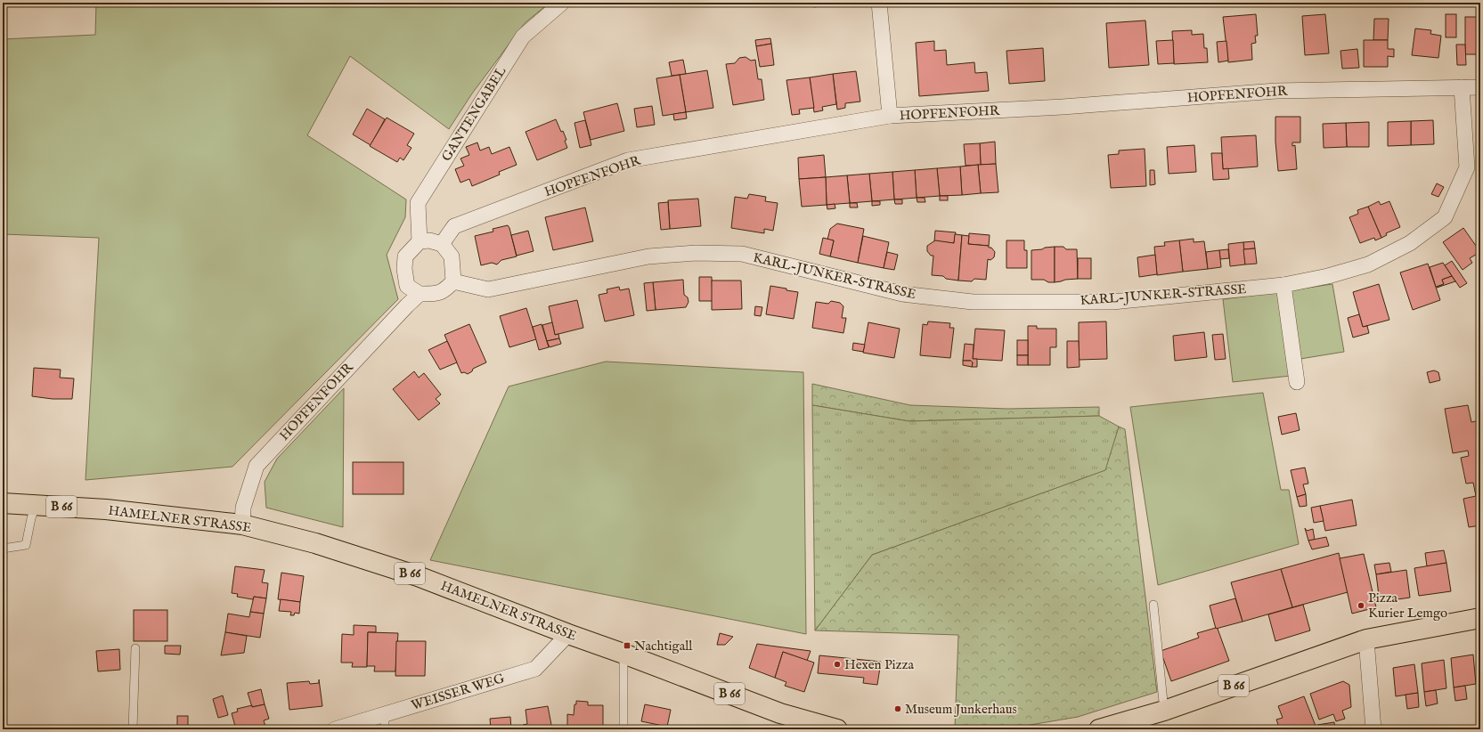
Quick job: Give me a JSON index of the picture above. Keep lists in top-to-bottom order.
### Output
{
  "streets": {
    "main road": ["B 66", "HAMELNER STRASSE"],
    "street": [
      "HOPFENFOHR",
      "GANTENGABEL",
      "KARL-JUNKER-STRASSE",
      "WEISSER WEG"
    ]
  },
  "crossings": [
    ["HOPFENFOHR", "GANTENGABEL"],
    ["HOPFENFOHR", "KARL-JUNKER-STRASSE"],
    ["HOPFENFOHR", "HAMELNER STRASSE"],
    ["GANTENGABEL", "KARL-JUNKER-STRASSE"],
    ["HAMELNER STRASSE", "WEISSER WEG"]
  ],
  "places": {
    "other": ["Pizza Kurier Lemgo", "Hexen Pizza", "Museum Junkerhaus"],
    "transit": ["Nachtigall"]
  }
}
